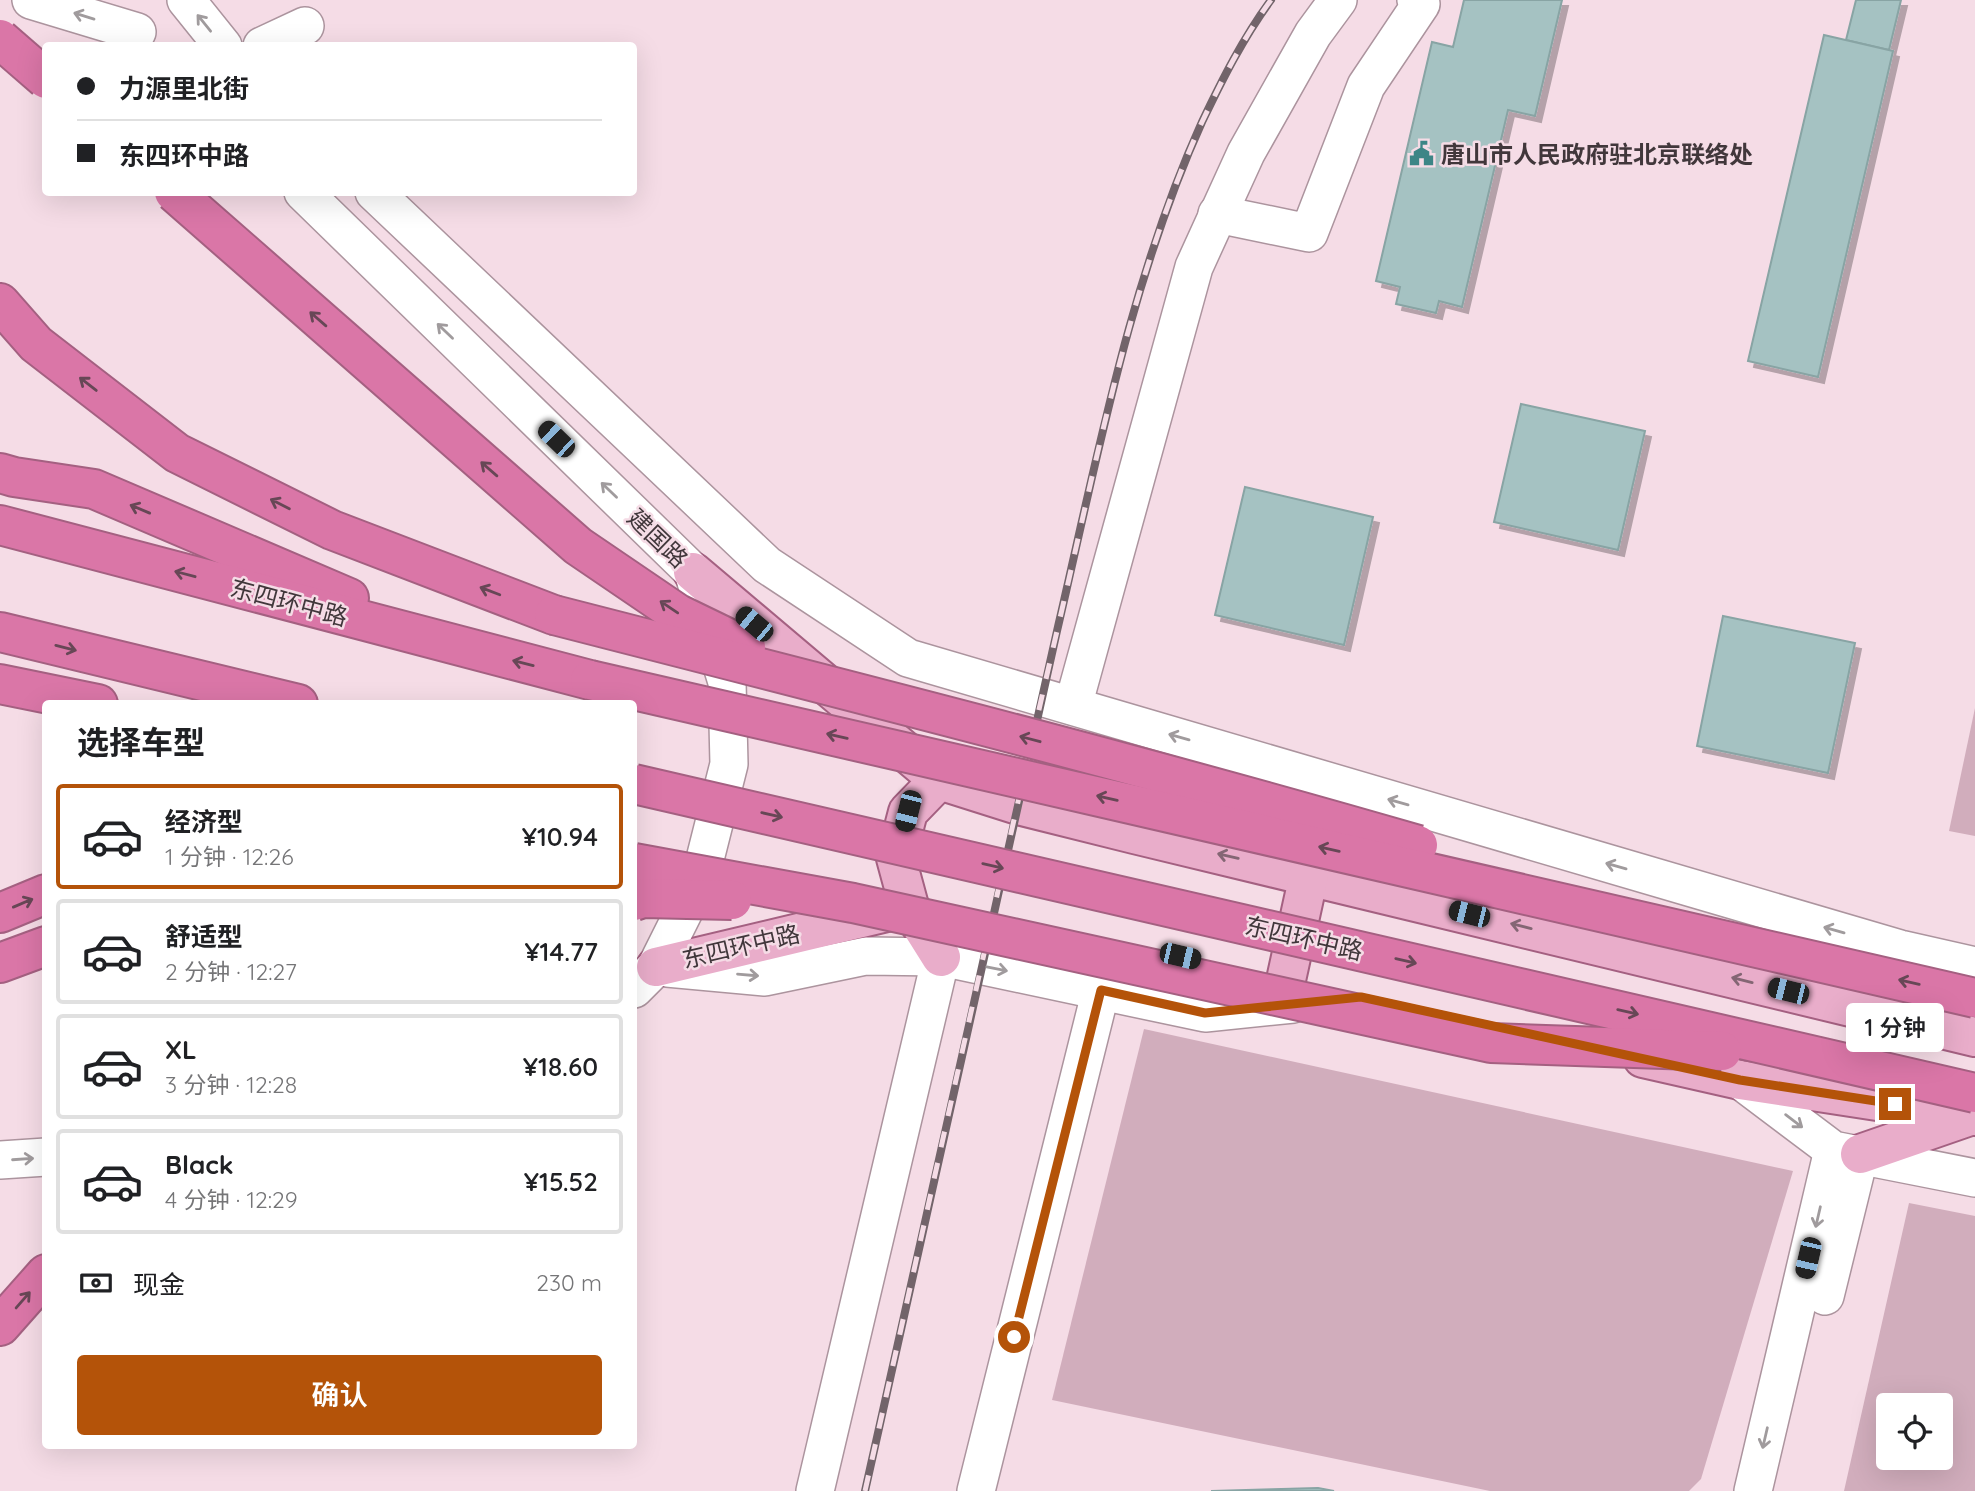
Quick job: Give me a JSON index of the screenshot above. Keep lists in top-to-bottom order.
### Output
{
  "streets": {
    "highway": ["东四环中路"],
    "street": ["建国路"]
  },
  "crossings": [
    ["建国路", "东四环中路"]
  ],
  "places": {
    "public building": ["唐山市人民政府驻北京联络处"]
  },
  "page": {
    "banner": ["力源里北街", "东四环中路"],
    "heading": "选择车型",
    "list": [
      {
        "name": "经济型",
        "note": "1 分钟 · 12:26",
        "value": "¥10.94"
      },
      {
        "name": "舒适型",
        "note": "2 分钟 · 12:27",
        "value": "¥14.77"
      },
      {
        "name": "XL",
        "note": "3 分钟 · 12:28",
        "value": "¥18.60"
      },
      {
        "name": "Black",
        "note": "4 分钟 · 12:29",
        "value": "¥15.52"
      }
    ],
    "bubble": "1 分钟",
    "pay": ["现金", "230 m"],
    "buttons": "确认"
  }
}
